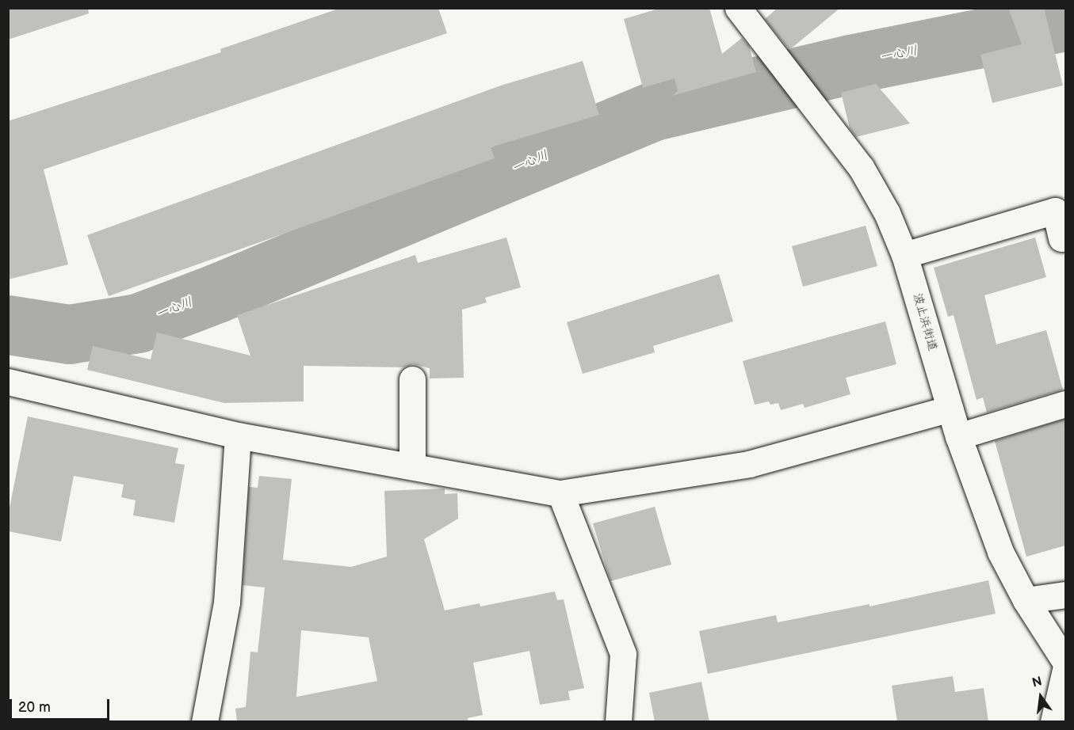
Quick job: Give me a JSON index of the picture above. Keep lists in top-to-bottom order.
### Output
{
  "streets": {
    "street": ["波止浜街道"]
  },
  "water": ["一心川"],
  "scale_bar": "20 m",
  "north": "top"
}
